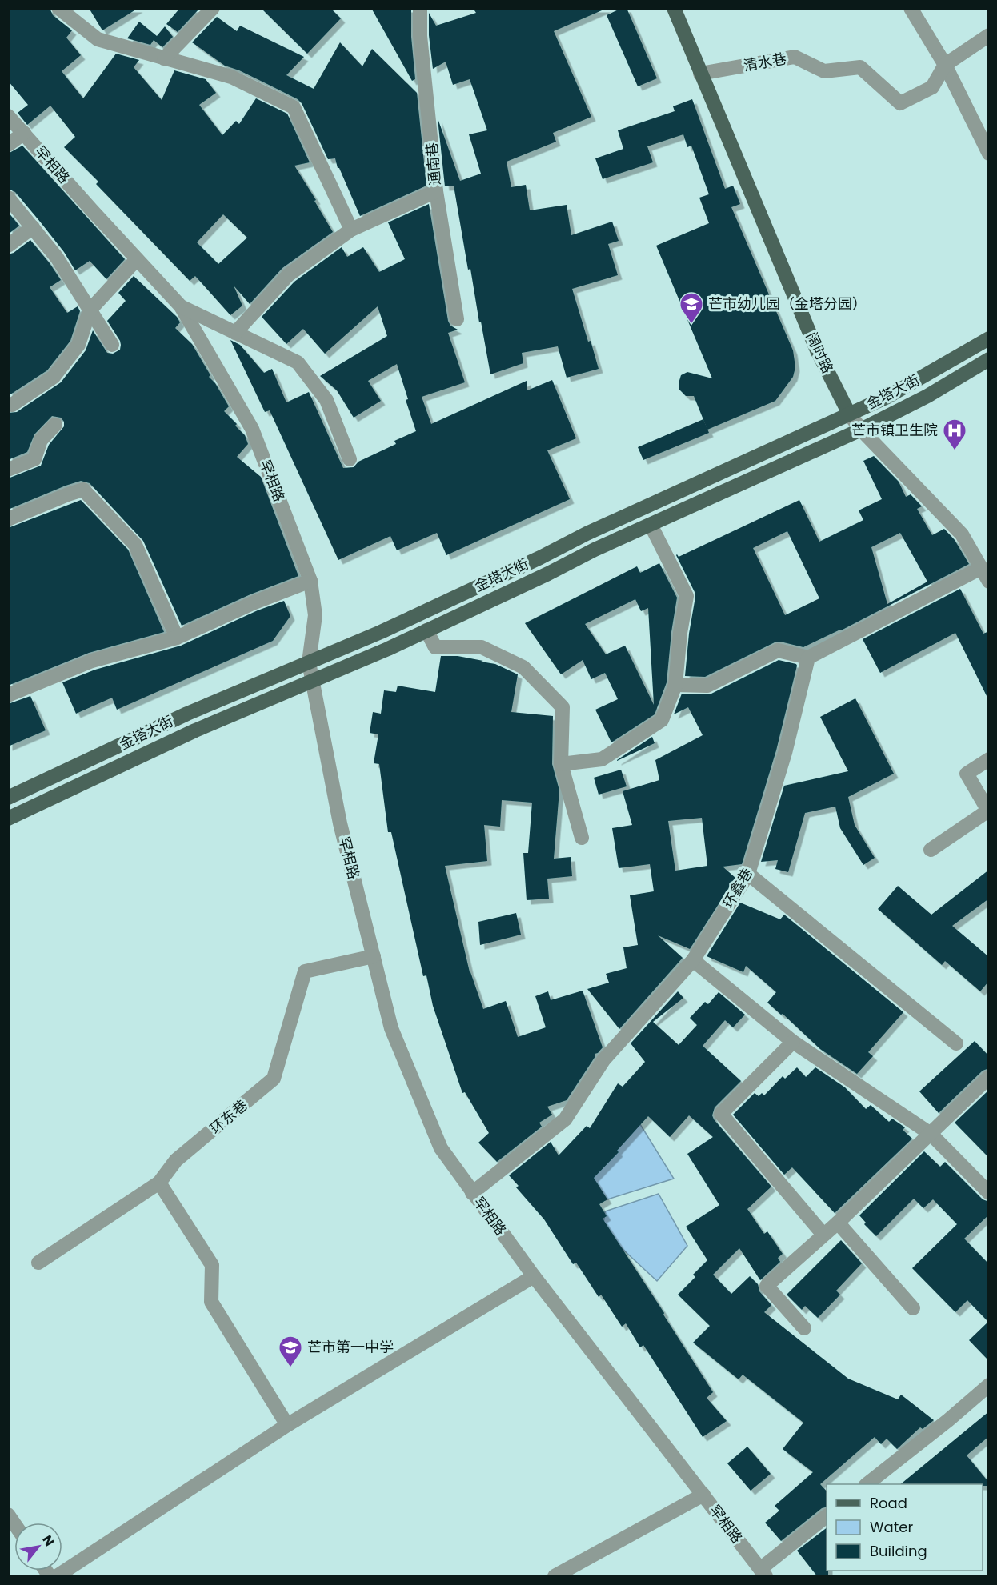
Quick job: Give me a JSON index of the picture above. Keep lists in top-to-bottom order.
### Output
{
  "streets": {
    "main road": ["阔时路", "金塔大街"],
    "street": [
      "清水巷",
      "通南巷",
      "罕相路",
      "环鑫巷",
      "环东巷"
    ]
  },
  "crossings": [
    ["清水巷", "阔时路"],
    ["罕相路", "金塔大街"],
    ["罕相路", "环鑫巷"],
    ["罕相路", "环东巷"],
    ["阔时路", "金塔大街"]
  ],
  "places": {
    "school or university": ["芒市幼儿园（金塔分园）", "芒市第一中学"],
    "hospital": ["芒市镇卫生院"]
  },
  "legend": ["Road", "Water", "Building"],
  "north": "top right"
}
